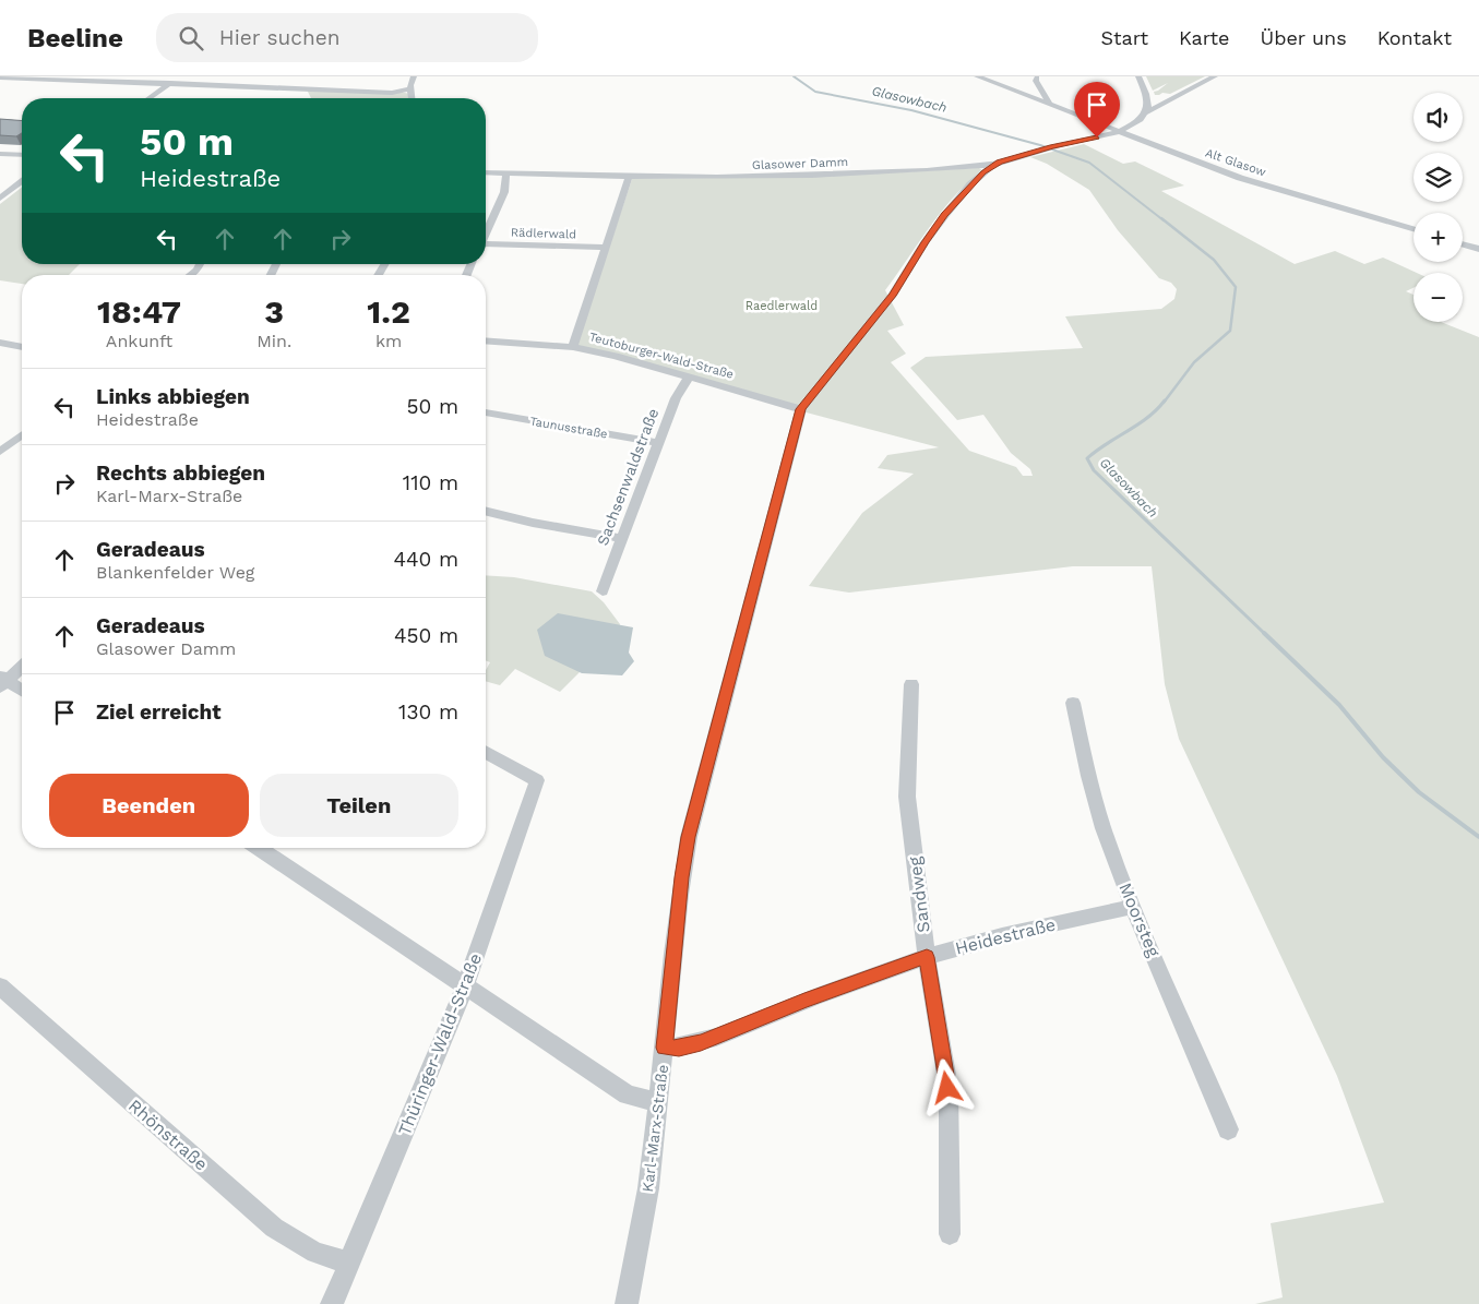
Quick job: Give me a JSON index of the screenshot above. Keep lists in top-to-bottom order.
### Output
{
  "streets": {
    "street": [
      "Alt Glasow",
      "Glasower Damm",
      "Rädlerwald",
      "Teutoburger-Wald-Straße",
      "Taunusstraße",
      "Sachsenwaldstraße",
      "Sandweg",
      "Moorsteg",
      "Heidestraße",
      "Thüringer-Wald-Straße",
      "Karl-Marx-Straße",
      "Rhönstraße"
    ]
  },
  "crossings": [
    ["Alt Glasow", "Glasower Damm"],
    ["Teutoburger-Wald-Straße", "Sachsenwaldstraße"],
    ["Teutoburger-Wald-Straße", "Karl-Marx-Straße"],
    ["Taunusstraße", "Sachsenwaldstraße"],
    ["Sandweg", "Heidestraße"],
    ["Moorsteg", "Heidestraße"],
    ["Heidestraße", "Karl-Marx-Straße"],
    ["Thüringer-Wald-Straße", "Rhönstraße"]
  ],
  "water": ["Glasowbach"],
  "parks": ["Raedlerwald"],
  "page": {
    "header": "Beeline",
    "search": "Hier suchen",
    "nav": [
      "Start",
      "Karte",
      "Über uns",
      "Kontakt"
    ],
    "map_buttons": ["+", "−"],
    "turn": ["50 m", "Heidestraße"],
    "eta": [
      "18:47",
      "Ankunft",
      "3",
      "Min.",
      "1.2",
      "km"
    ],
    "list": [
      {
        "name": "Links abbiegen",
        "note": "Heidestraße",
        "value": "50 m"
      },
      {
        "name": "Rechts abbiegen",
        "note": "Karl-Marx-Straße",
        "value": "110 m"
      },
      {
        "name": "Geradeaus",
        "note": "Blankenfelder Weg",
        "value": "440 m"
      },
      {
        "name": "Geradeaus",
        "note": "Glasower Damm",
        "value": "450 m"
      },
      {
        "name": "Ziel erreicht",
        "value": "130 m"
      }
    ],
    "buttons": ["Beenden", "Teilen"]
  }
}
